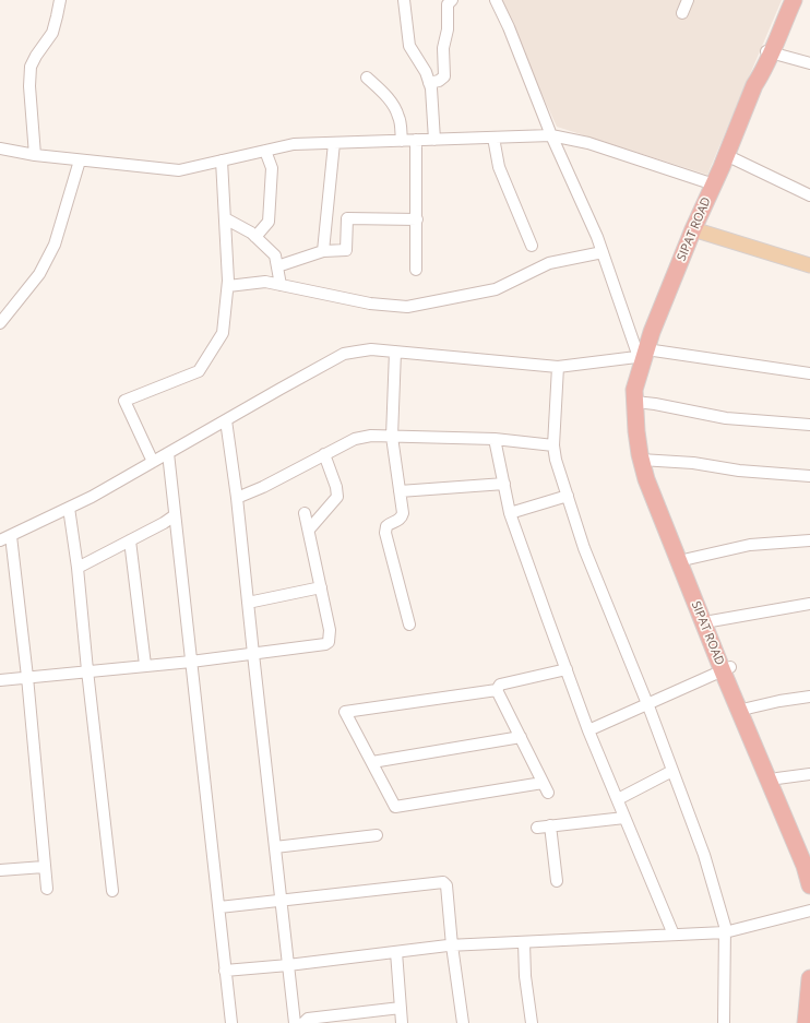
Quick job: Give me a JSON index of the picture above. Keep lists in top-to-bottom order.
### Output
{
  "streets": {
    "highway": ["SIPAT ROAD"]
  }
}
